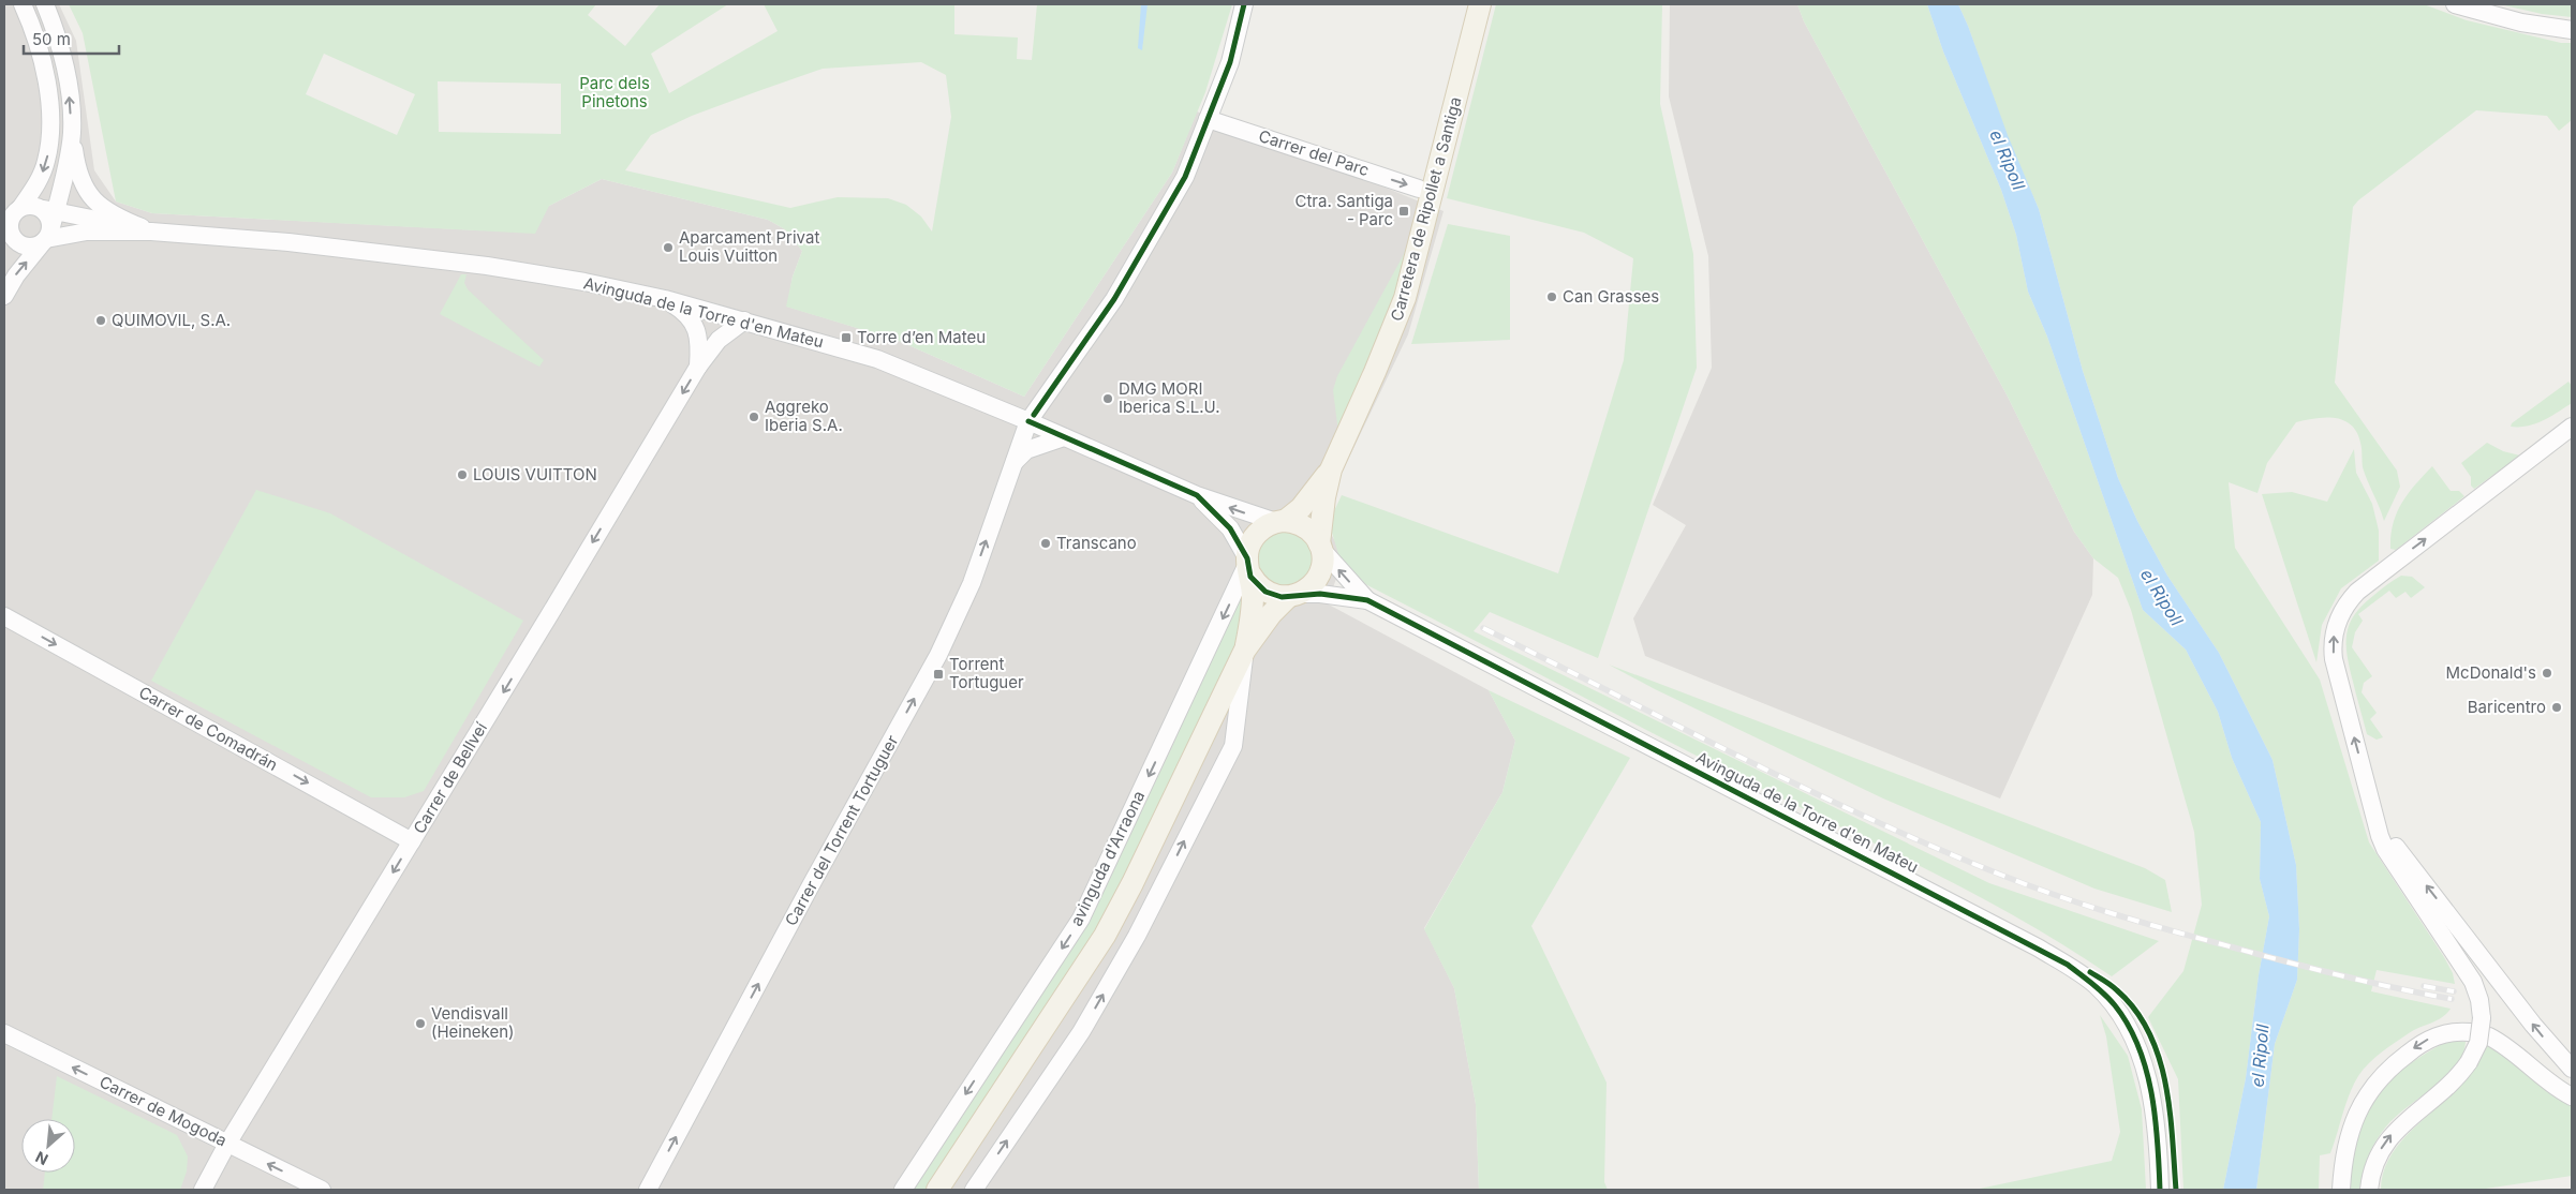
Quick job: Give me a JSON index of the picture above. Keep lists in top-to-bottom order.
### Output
{
  "streets": {
    "main road": ["Carretera de Ripollet a Santiga"],
    "street": [
      "Carrer del Parc",
      "Avinguda de la Torre d'en Mateu",
      "Carrer de Comadrán",
      "Carrer de Bellveí",
      "Carrer del Torrent Tortuguer",
      "avinguda d'Arraona",
      "Carrer de Mogoda"
    ]
  },
  "crossings": [
    ["Carrer del Parc", "Carrer del Torrent Tortuguer"],
    ["Avinguda de la Torre d'en Mateu", "Carrer de Bellveí"],
    ["Avinguda de la Torre d'en Mateu", "Carrer del Torrent Tortuguer"],
    ["Avinguda de la Torre d'en Mateu", "avinguda d'Arraona"],
    ["Carrer de Comadrán", "Carrer de Bellveí"],
    ["Carrer de Bellveí", "Carrer de Mogoda"]
  ],
  "one_way": [
    "Carrer del Parc",
    "Carrer de Comadrán",
    "Carrer de Bellveí",
    "Carrer del Torrent Tortuguer",
    "Carrer de Mogoda"
  ],
  "water": ["el Ripoll"],
  "parks": ["Parc dels Pinetons"],
  "places": {
    "transit": ["Ctra. Santiga - Parc", "Torre d’en Mateu", "Torrent Tortuguer"],
    "other": [
      "Aparcament Privat Louis Vuitton",
      "Can Grasses",
      "QUIMOVIL, S.A.",
      "DMG MORI Iberica S.L.U.",
      "Aggreko Iberia S.A.",
      "LOUIS VUITTON",
      "Transcano",
      "McDonald's",
      "Baricentro",
      "Vendisvall (Heineken)"
    ]
  },
  "scale_bar": "50 m",
  "north": "bottom left"
}
